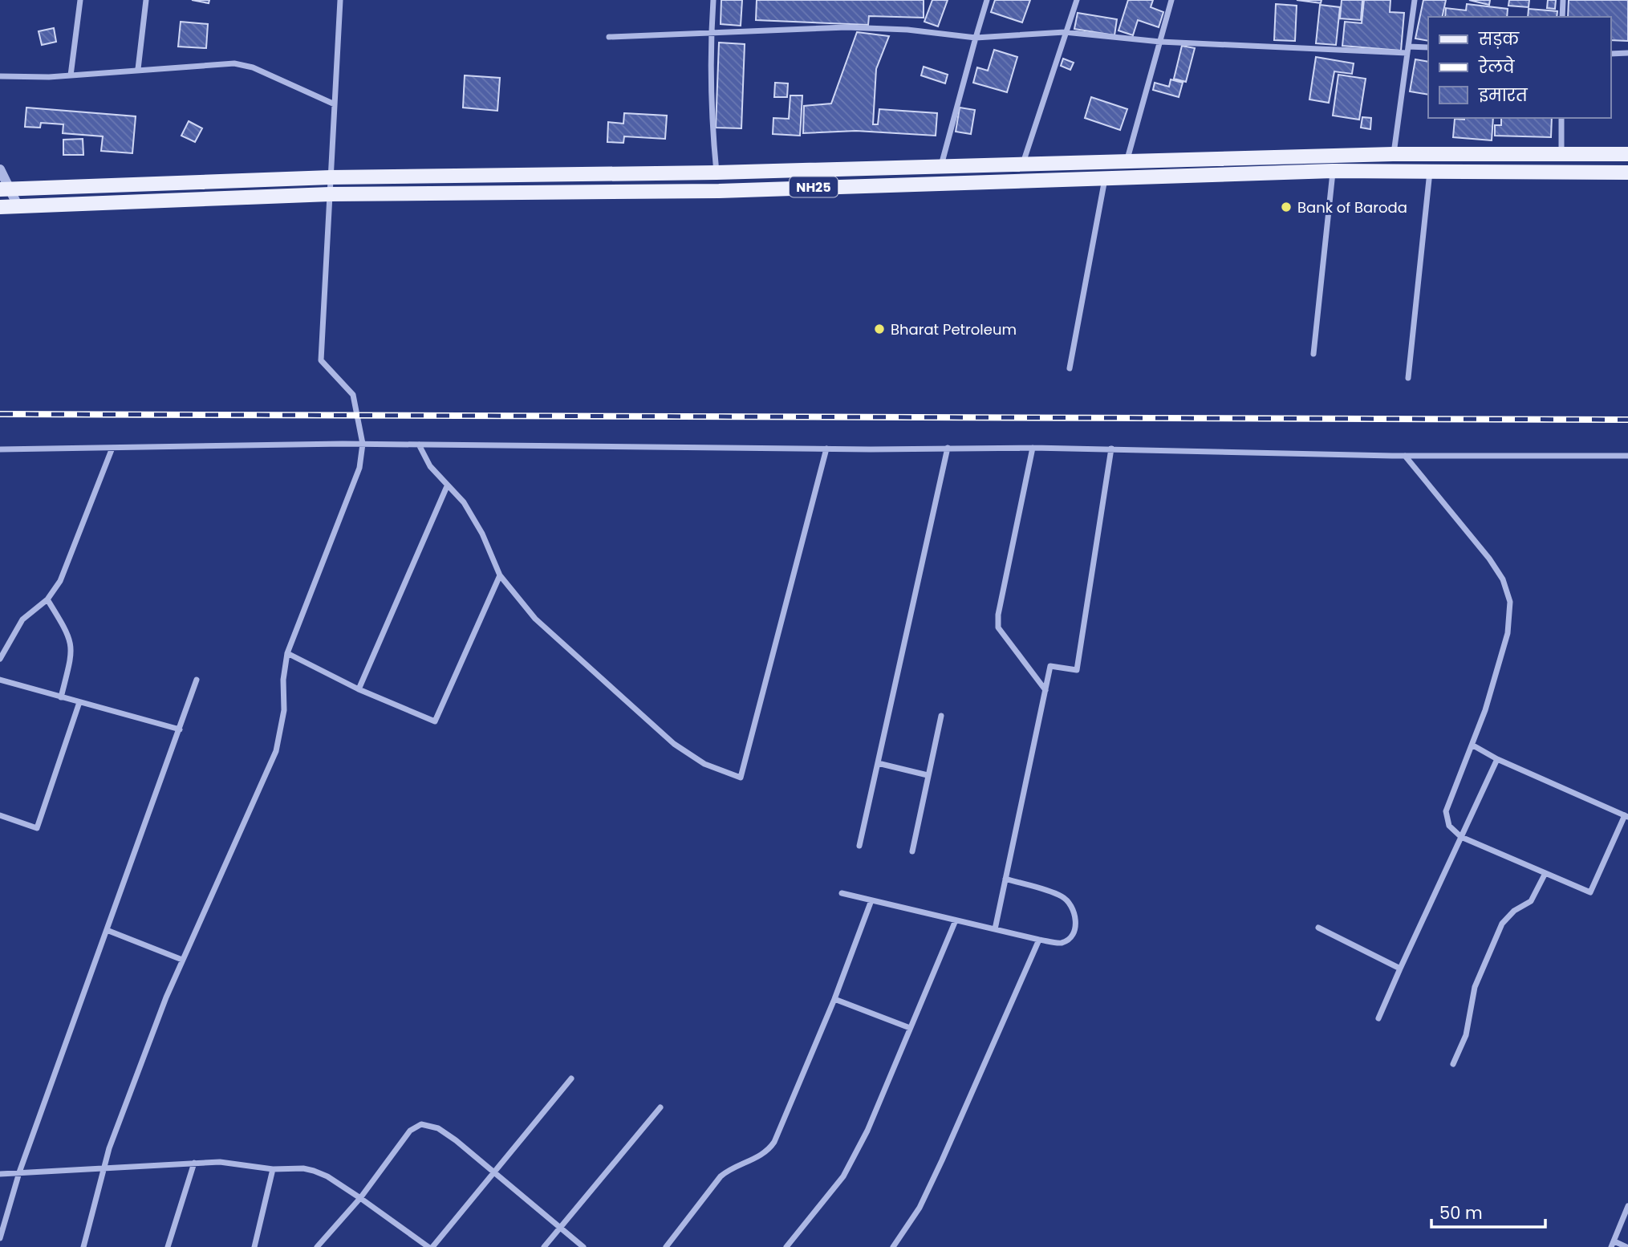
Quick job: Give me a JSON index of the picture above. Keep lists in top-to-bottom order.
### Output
{
  "streets": {
    "main road": ["NH25"]
  },
  "places": ["Bank of Baroda", "Bharat Petroleum"],
  "legend": ["सड़क", "रेलवे", "इमारत"],
  "scale_bar": "50 m"
}
